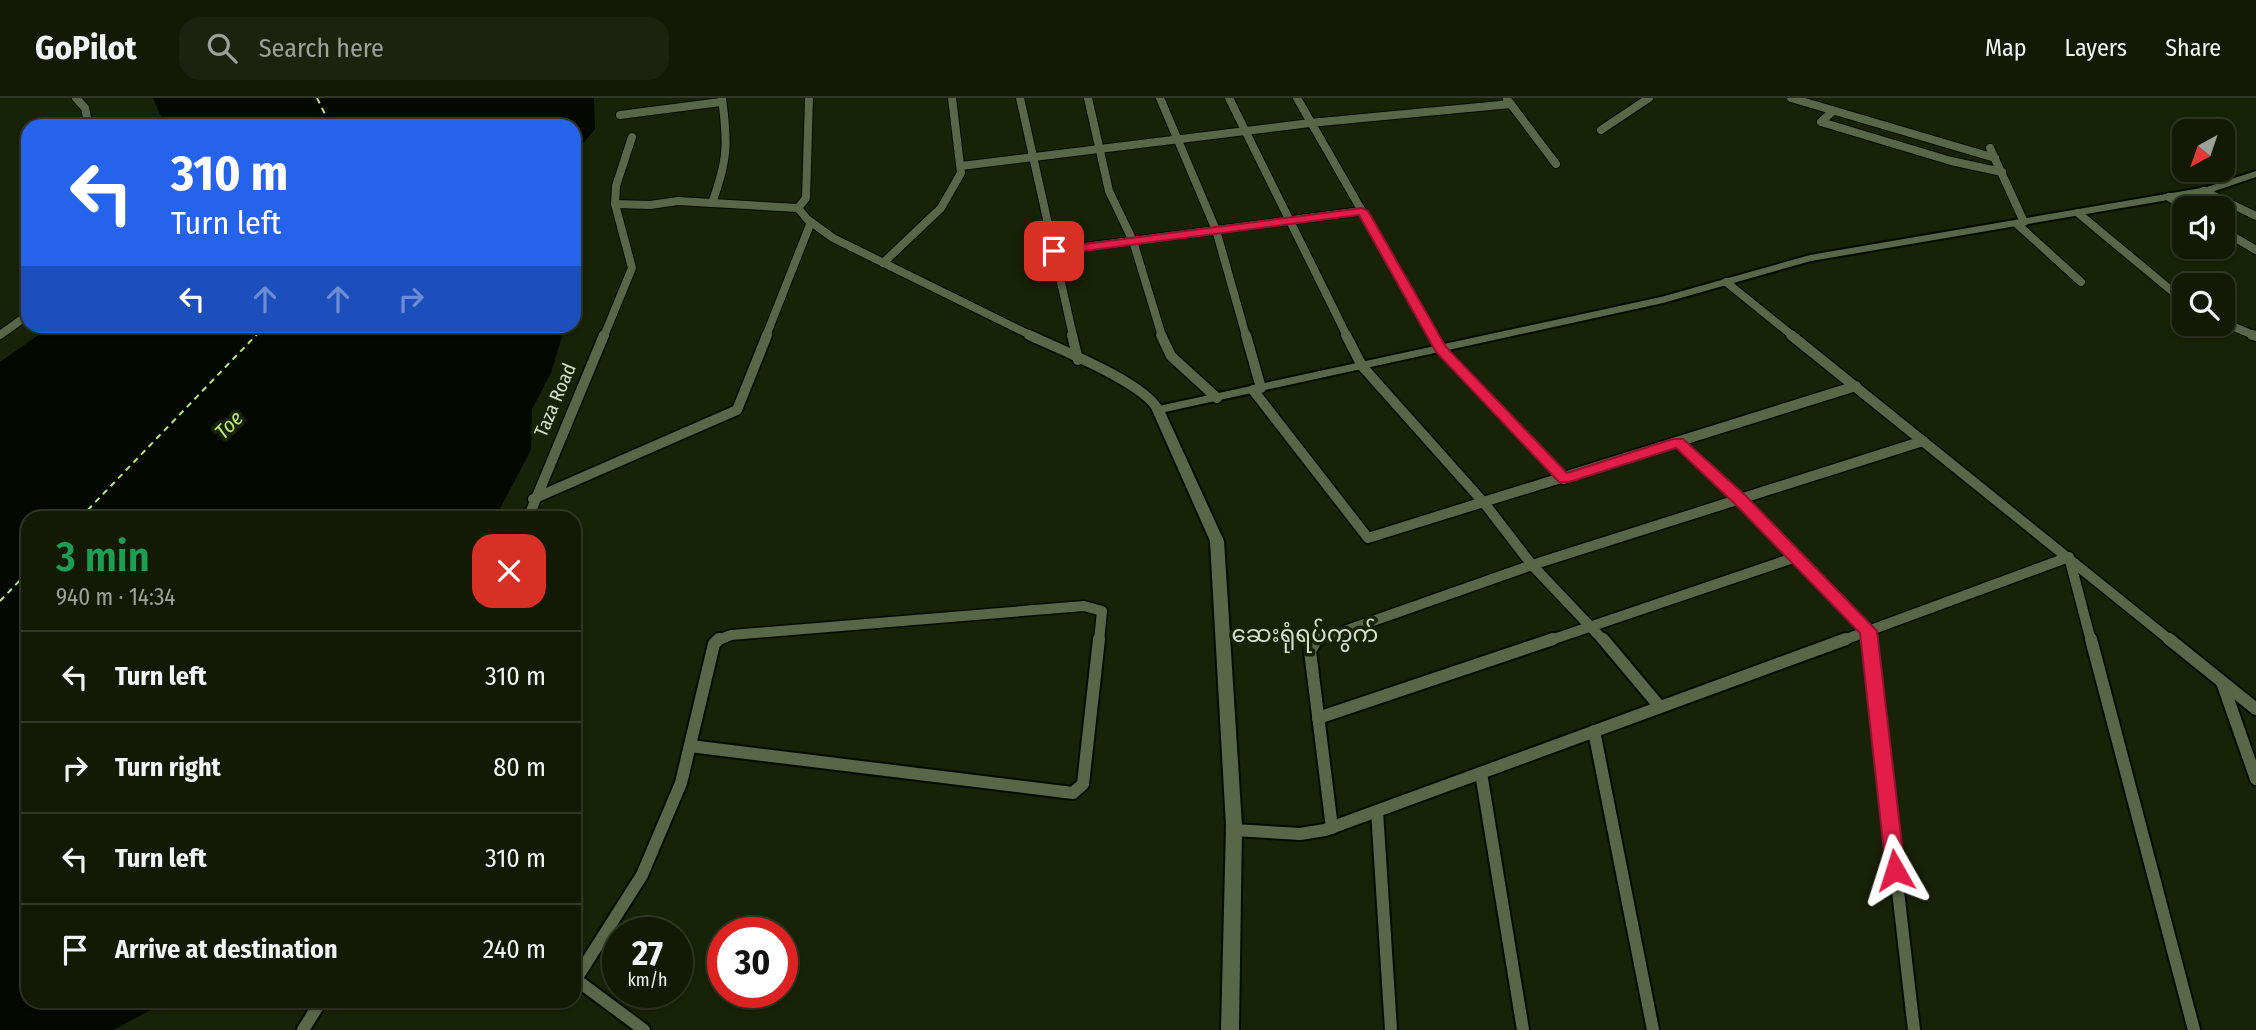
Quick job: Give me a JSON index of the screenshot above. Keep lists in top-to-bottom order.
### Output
{
  "streets": {
    "street": ["Taza Road"]
  },
  "districts": ["ဆေးရုံရပ်ကွက်"],
  "water": ["Toe"],
  "north": "bottom left",
  "page": {
    "header": "GoPilot",
    "search": "Search here",
    "nav": ["Map", "Layers", "Share"],
    "turn": ["310 m", "Turn left"],
    "heading": ["3 min", "940 m · 14:34"],
    "list": [
      {
        "name": "Turn left",
        "value": "310 m"
      },
      {
        "name": "Turn right",
        "value": "80 m"
      },
      {
        "name": "Turn left",
        "value": "310 m"
      },
      {
        "name": "Arrive at destination",
        "value": "240 m"
      }
    ],
    "speed": "27 km/h",
    "limit": "30"
  }
}
